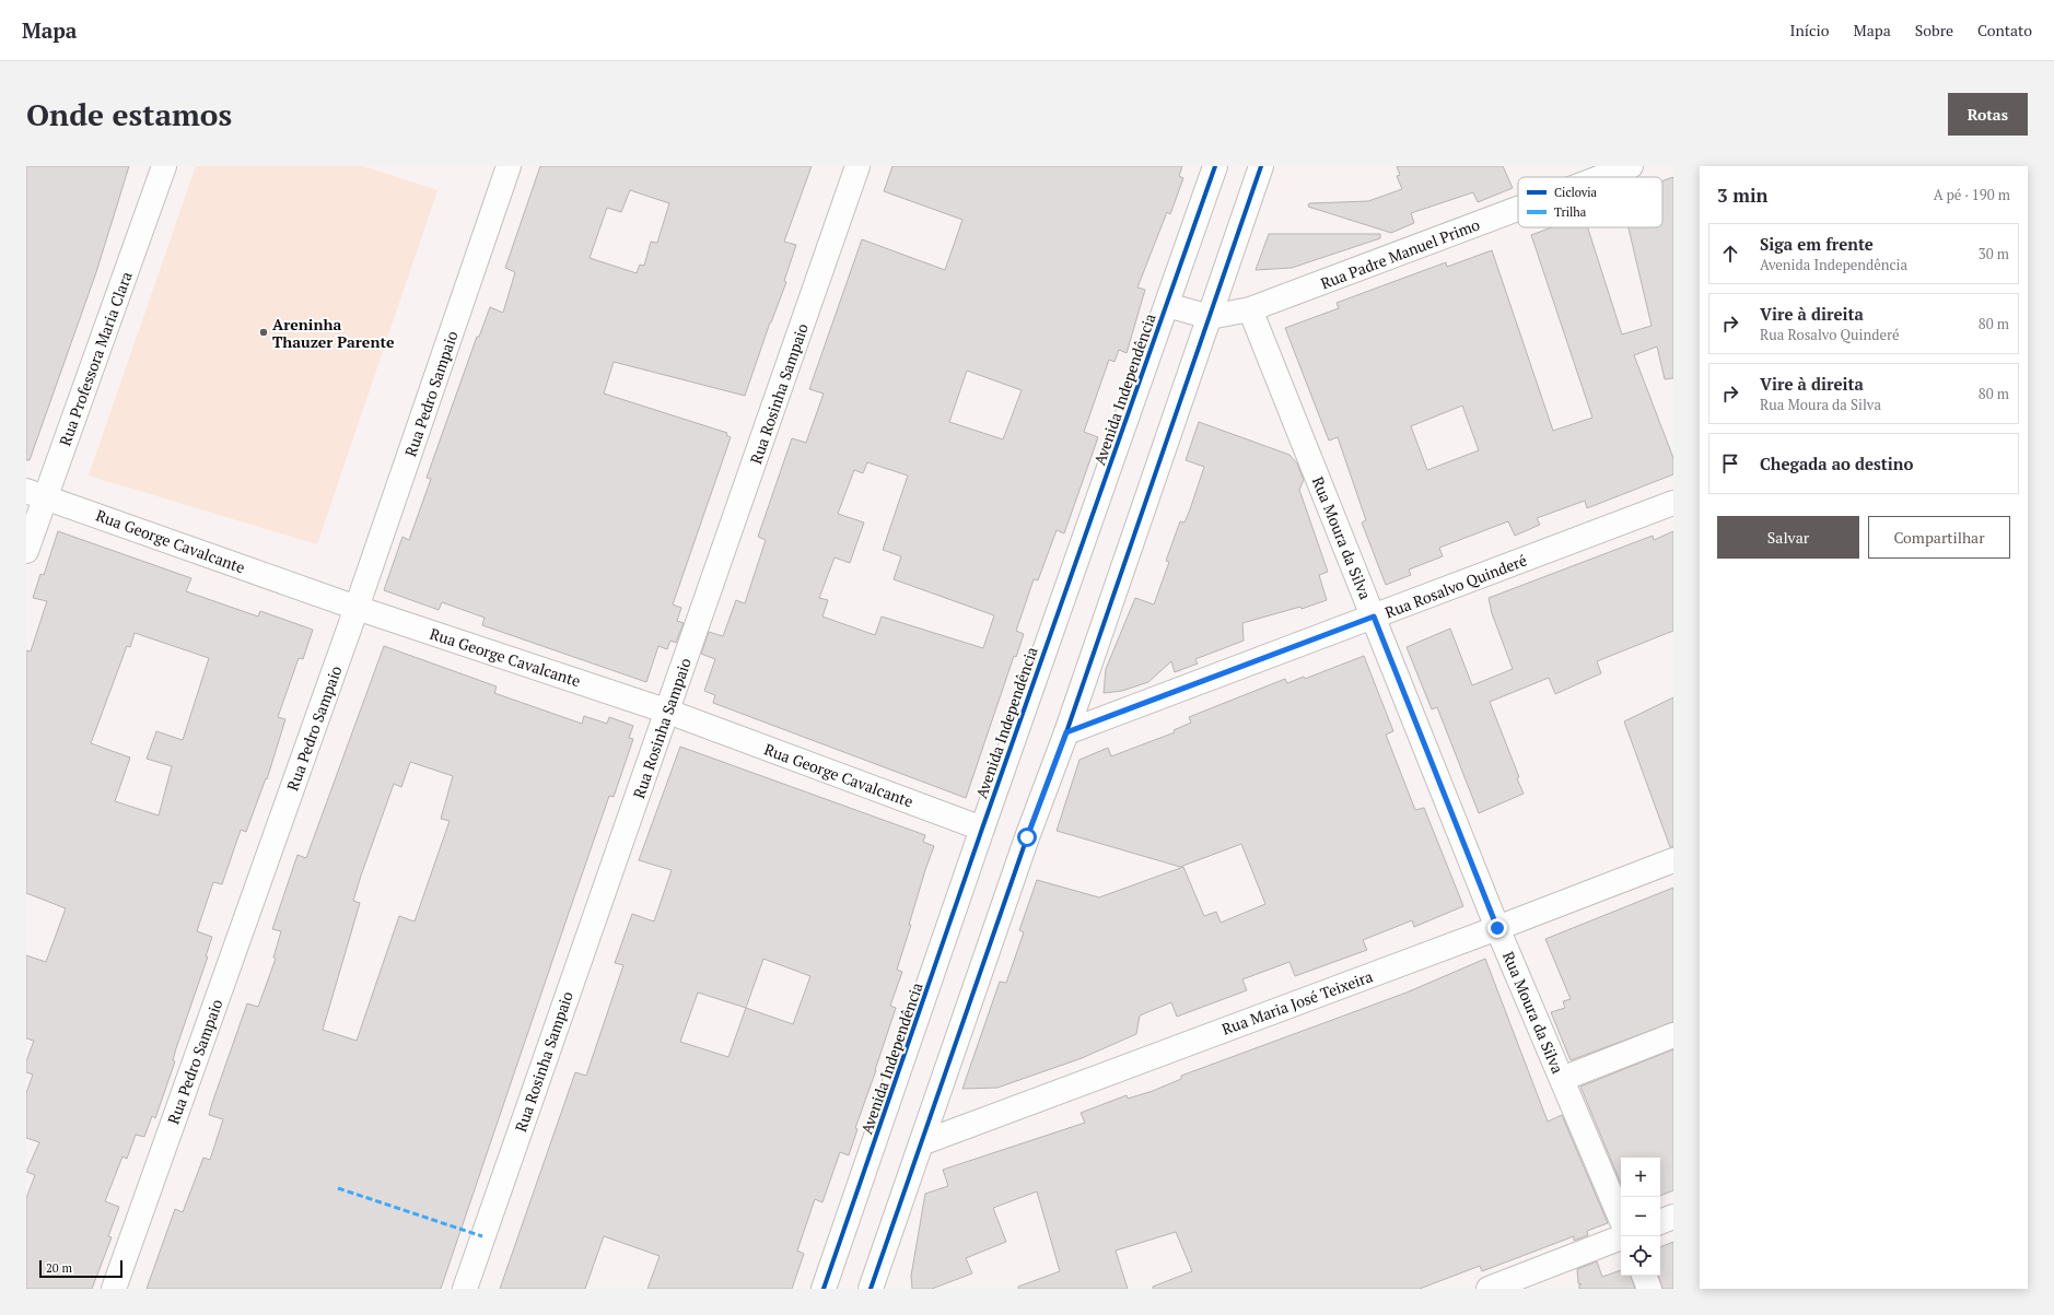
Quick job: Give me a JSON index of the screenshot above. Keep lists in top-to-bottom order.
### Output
{
  "streets": {
    "street": [
      "Rua Padre Manuel Primo",
      "Rua Professora Maria Clara",
      "Avenida Independência",
      "Rua Pedro Sampaio",
      "Rua Rosinha Sampaio",
      "Rua Moura da Silva",
      "Rua George Cavalcante",
      "Rua Rosalvo Quinderé",
      "Rua Maria José Teixeira"
    ]
  },
  "crossings": [
    ["Rua Padre Manuel Primo", "Avenida Independência"],
    ["Rua Padre Manuel Primo", "Rua Moura da Silva"],
    ["Rua Professora Maria Clara", "Rua George Cavalcante"],
    ["Avenida Independência", "Rua George Cavalcante"],
    ["Rua Pedro Sampaio", "Rua George Cavalcante"],
    ["Rua Rosinha Sampaio", "Rua George Cavalcante"],
    ["Rua Moura da Silva", "Rua Rosalvo Quinderé"],
    ["Rua Moura da Silva", "Rua Maria José Teixeira"]
  ],
  "places": ["Areninha Thauzer Parente"],
  "legend": ["Ciclovia", "Trilha"],
  "scale_bar": "20 m",
  "page": {
    "header": "Mapa",
    "nav": [
      "Início",
      "Mapa",
      "Sobre",
      "Contato"
    ],
    "buttons": [
      "Rotas",
      ["Salvar", "Compartilhar"]
    ],
    "title": "Onde estamos",
    "heading": ["3 min", "A pé · 190 m"],
    "list": [
      ["Siga em frente", "Avenida Independência", "30 m"],
      ["Vire à direita", "Rua Rosalvo Quinderé", "80 m"],
      ["Vire à direita", "Rua Moura da Silva", "80 m"],
      "Chegada ao destino"
    ],
    "map_buttons": ["+", "−"],
    "scale": "20 m"
  }
}
